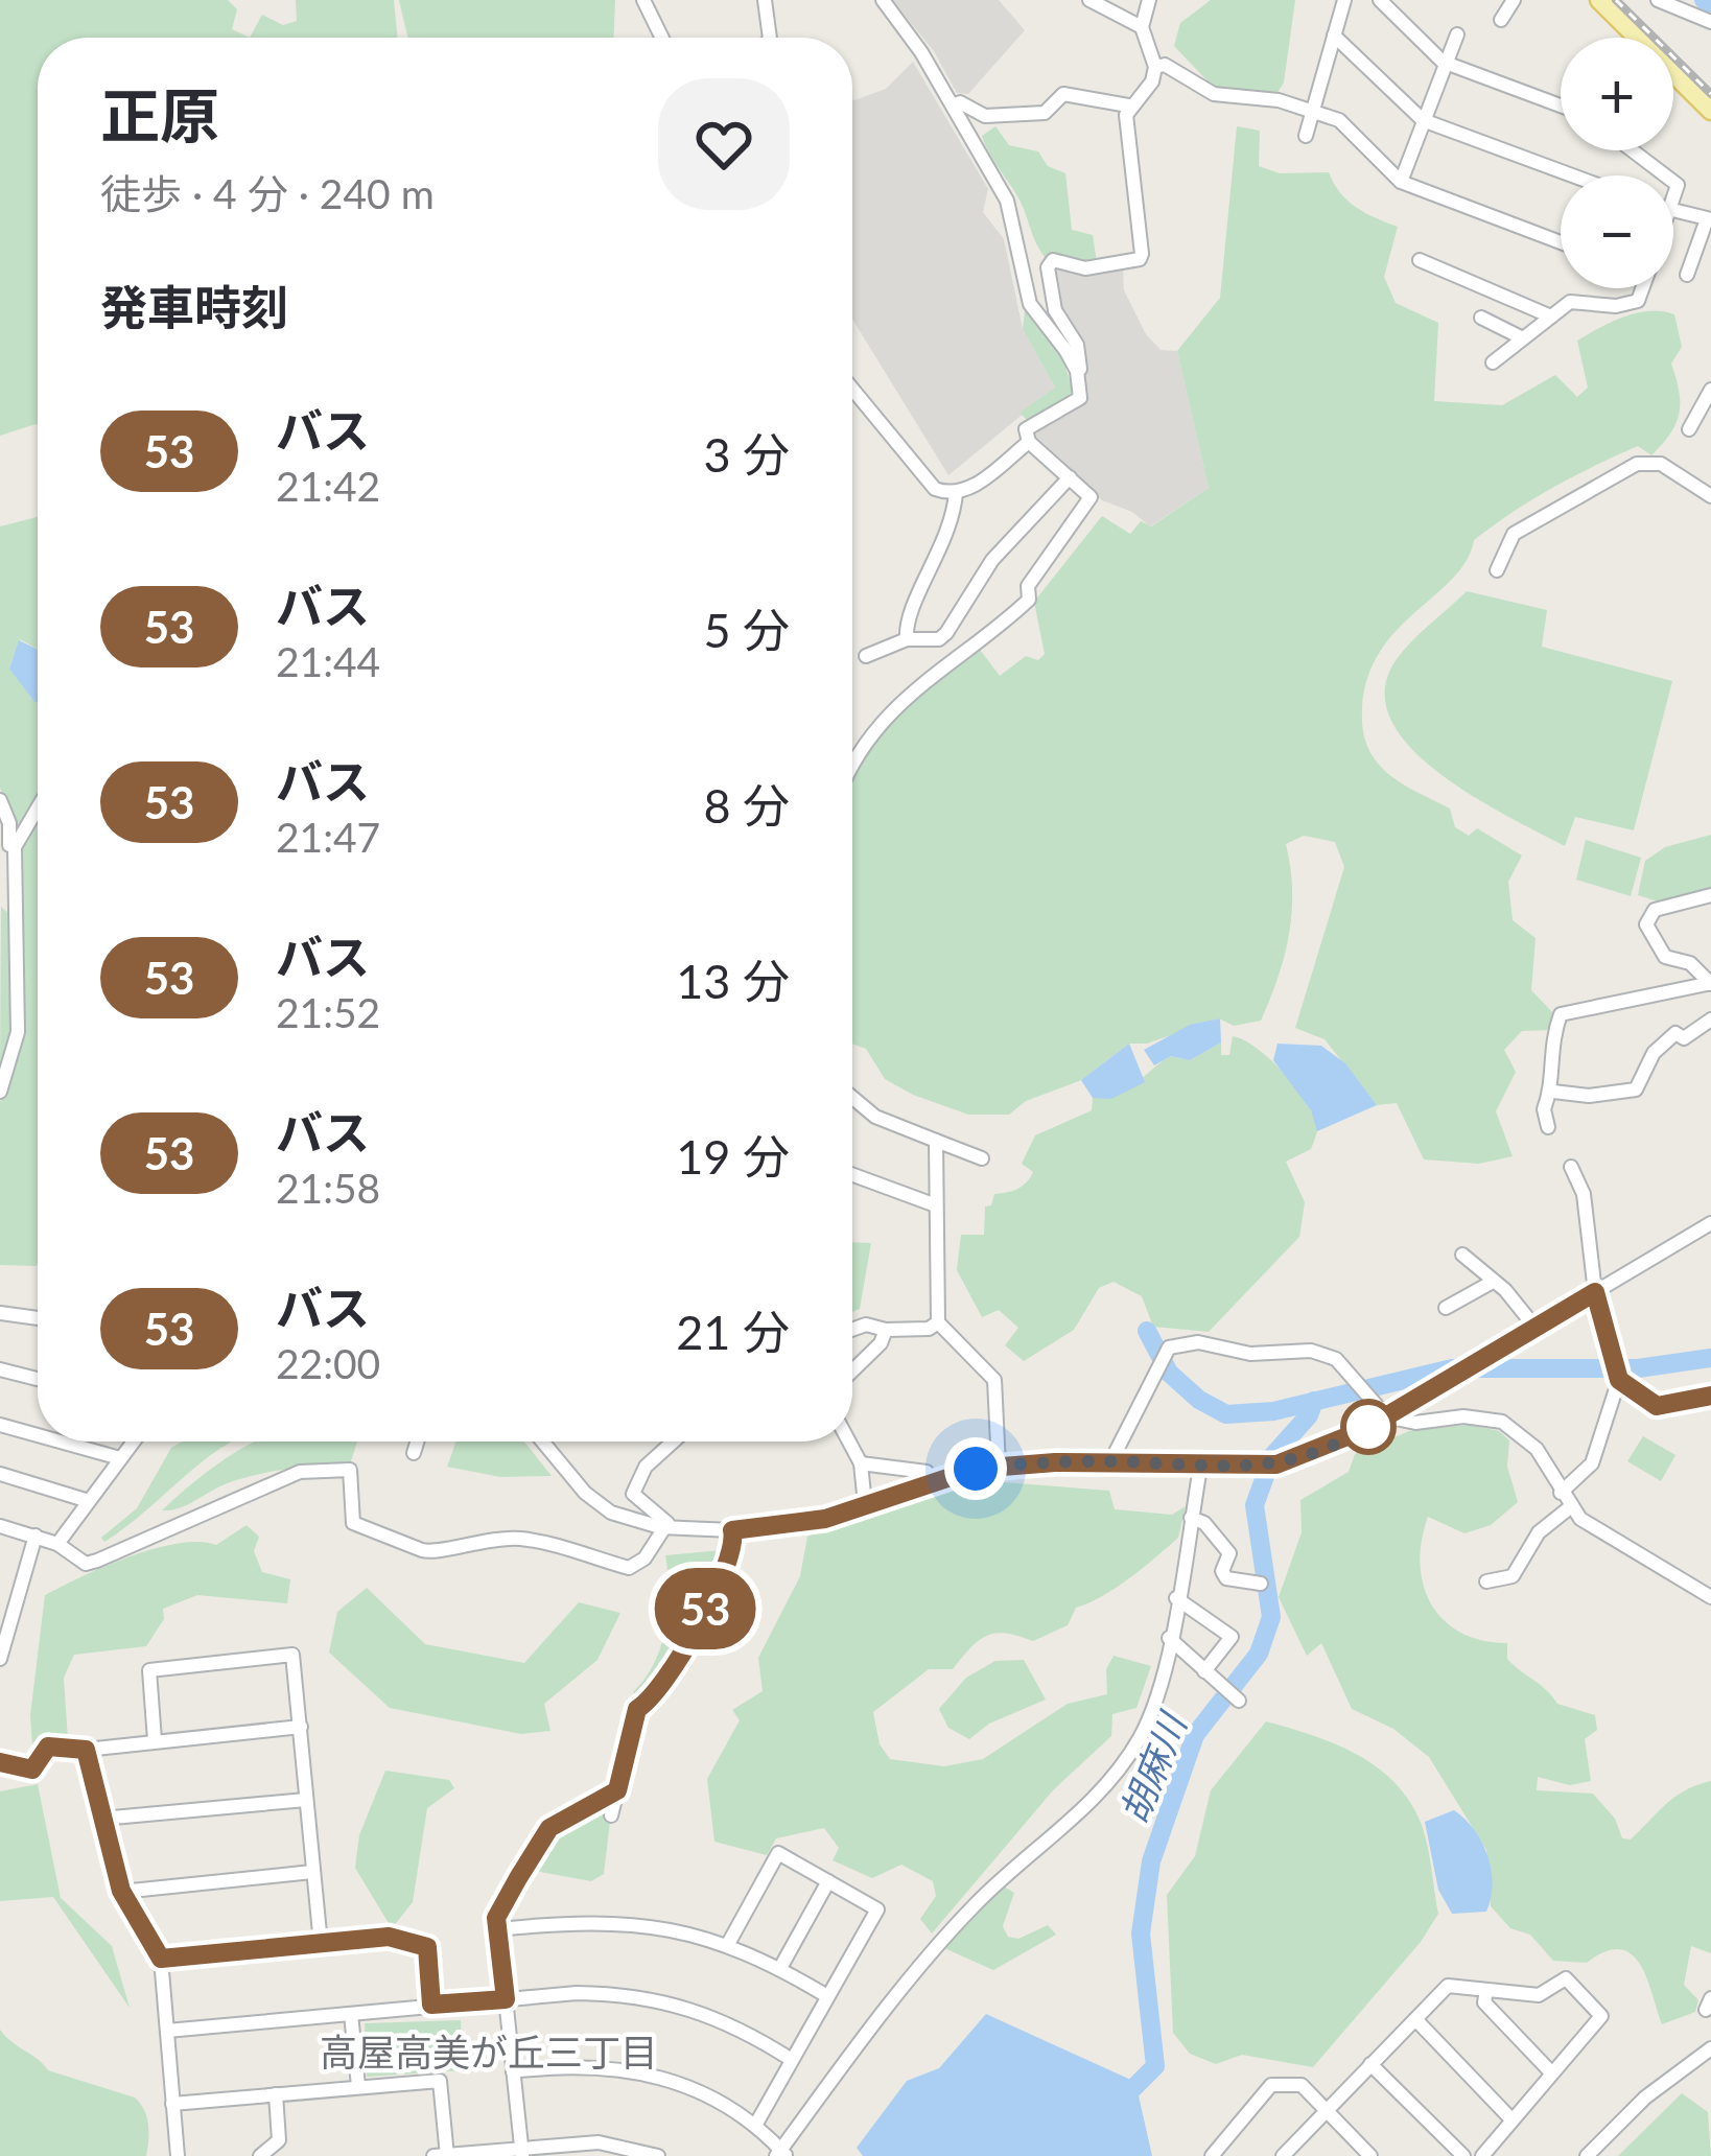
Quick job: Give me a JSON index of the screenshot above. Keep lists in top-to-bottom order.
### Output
{
  "districts": ["高屋高美が丘三丁目"],
  "water": ["胡麻川"],
  "lines": ["bus line 53"],
  "page": {
    "on_map": "53",
    "map_buttons": ["+", "−"],
    "heading": [
      ["正原", "徒歩 · 4 分 · 240 m"],
      "発車時刻"
    ],
    "list": [
      {
        "mark": "53",
        "name": "バス",
        "note": "21:42",
        "value": "3 分"
      },
      {
        "mark": "53",
        "name": "バス",
        "note": "21:44",
        "value": "5 分"
      },
      {
        "mark": "53",
        "name": "バス",
        "note": "21:47",
        "value": "8 分"
      },
      {
        "mark": "53",
        "name": "バス",
        "note": "21:52",
        "value": "13 分"
      },
      {
        "mark": "53",
        "name": "バス",
        "note": "21:58",
        "value": "19 分"
      },
      {
        "mark": "53",
        "name": "バス",
        "note": "22:00",
        "value": "21 分"
      }
    ]
  }
}
